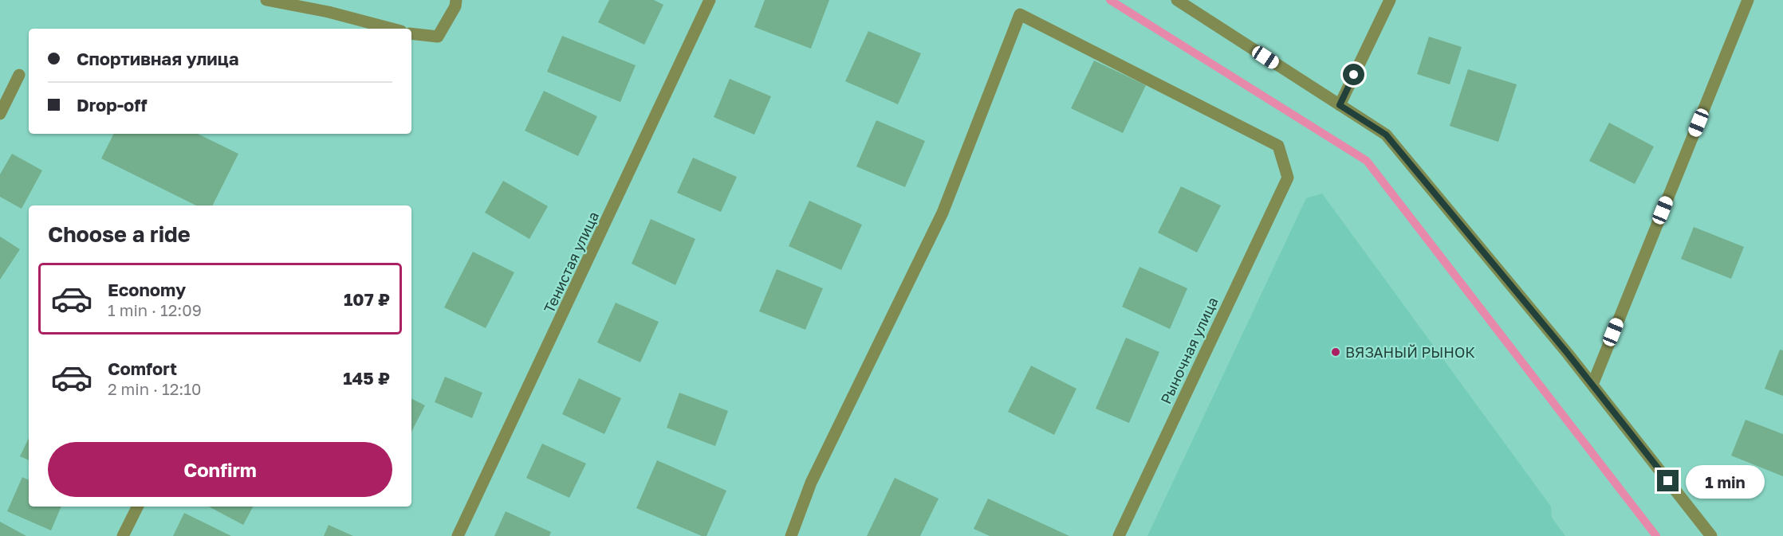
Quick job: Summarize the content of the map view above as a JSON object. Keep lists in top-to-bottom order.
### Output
{
  "streets": {
    "street": ["Тенистая улица", "Рыночная улица"]
  },
  "places": ["ВЯЗАНЫЙ РЫНОК"],
  "page": {
    "banner": ["Спортивная улица", "Drop-off"],
    "heading": "Choose a ride",
    "list": [
      {
        "name": "Economy",
        "note": "1 min · 12:09",
        "value": "107 ₽"
      },
      {
        "name": "Comfort",
        "note": "2 min · 12:10",
        "value": "145 ₽"
      }
    ],
    "buttons": "Confirm",
    "bubble": "1 min"
  }
}
